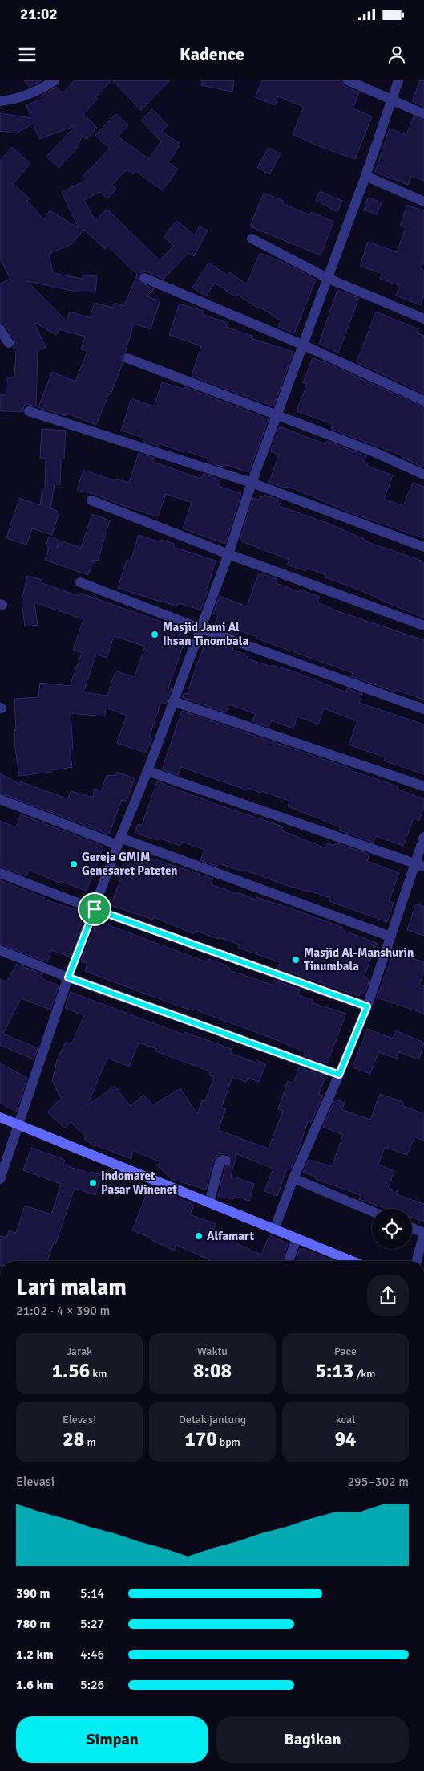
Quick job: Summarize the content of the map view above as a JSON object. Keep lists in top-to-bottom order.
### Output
{
  "places": [
    "Masjid Jami Al Ihsan Tinombala",
    "Gereja GMIM Genesaret Pateten",
    "Masjid Al-Manshurin Tinumbala",
    "Indomaret Pasar Winenet",
    "Alfamart"
  ],
  "page": {
    "status": "21:02",
    "header": "Kadence",
    "heading": ["Lari malam", "21:02 · 4 × 390 m"],
    "stats": [
      ["Jarak", "1.56 km"],
      ["Waktu", "8:08"],
      ["Pace", "5:13 /km"],
      ["Elevasi", "28 m"],
      ["Detak jantung", "170 bpm"],
      ["kcal", "94"]
    ],
    "chart": ["Elevasi", "295–302 m"],
    "list": [
      {
        "name": "390 m",
        "note": "5:14"
      },
      {
        "name": "780 m",
        "note": "5:27"
      },
      {
        "name": "1.2 km",
        "note": "4:46"
      },
      {
        "name": "1.6 km",
        "note": "5:26"
      }
    ],
    "buttons": ["Simpan", "Bagikan"]
  }
}
